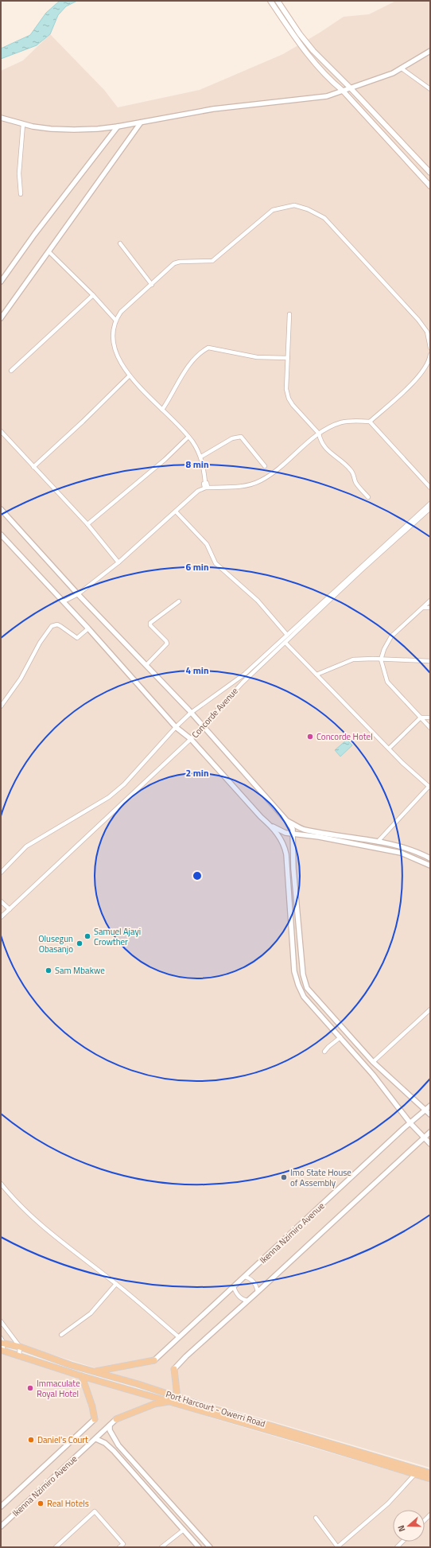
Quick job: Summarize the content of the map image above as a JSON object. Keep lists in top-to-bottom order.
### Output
{
  "streets": {
    "main road": ["Port Harcourt - Owerri Road"],
    "street": ["Concorde Avenue", "Ikenna Nzimiro Avenue"]
  },
  "places": [
    "Concorde Hotel",
    "Samuel Ajayi Crowther",
    "Olusegun Obasanjo",
    "Sam Mbakwe",
    "Imo State House of Assembly",
    "Immaculate Royal Hotel",
    "Daniel's Court",
    "Real Hotels"
  ],
  "north": "left",
  "rings": [
    "8 min",
    "6 min",
    "4 min",
    "2 min"
  ]
}
